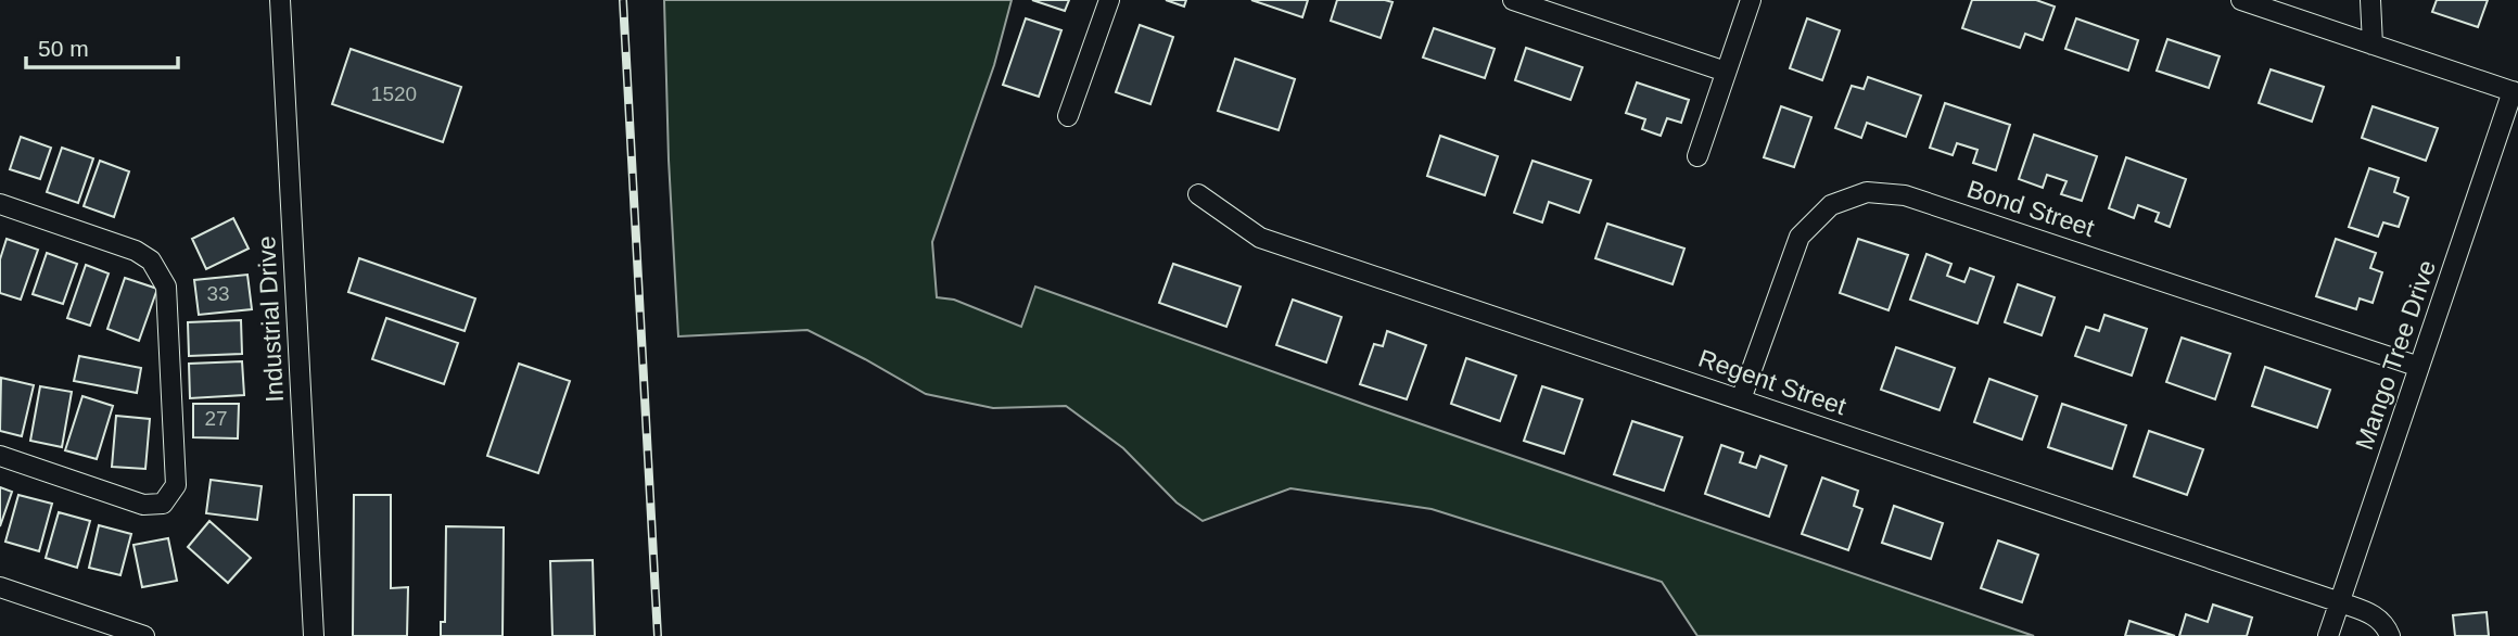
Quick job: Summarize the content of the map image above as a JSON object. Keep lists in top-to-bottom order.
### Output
{
  "streets": {
    "street": [
      "Bond Street",
      "Industrial Drive",
      "Mango Tree Drive",
      "Regent Street"
    ]
  },
  "crossings": [
    ["Bond Street", "Mango Tree Drive"],
    ["Bond Street", "Regent Street"],
    ["Mango Tree Drive", "Regent Street"]
  ],
  "house_numbers": ["1520", "33", "27"],
  "scale_bar": "50 m"
}
